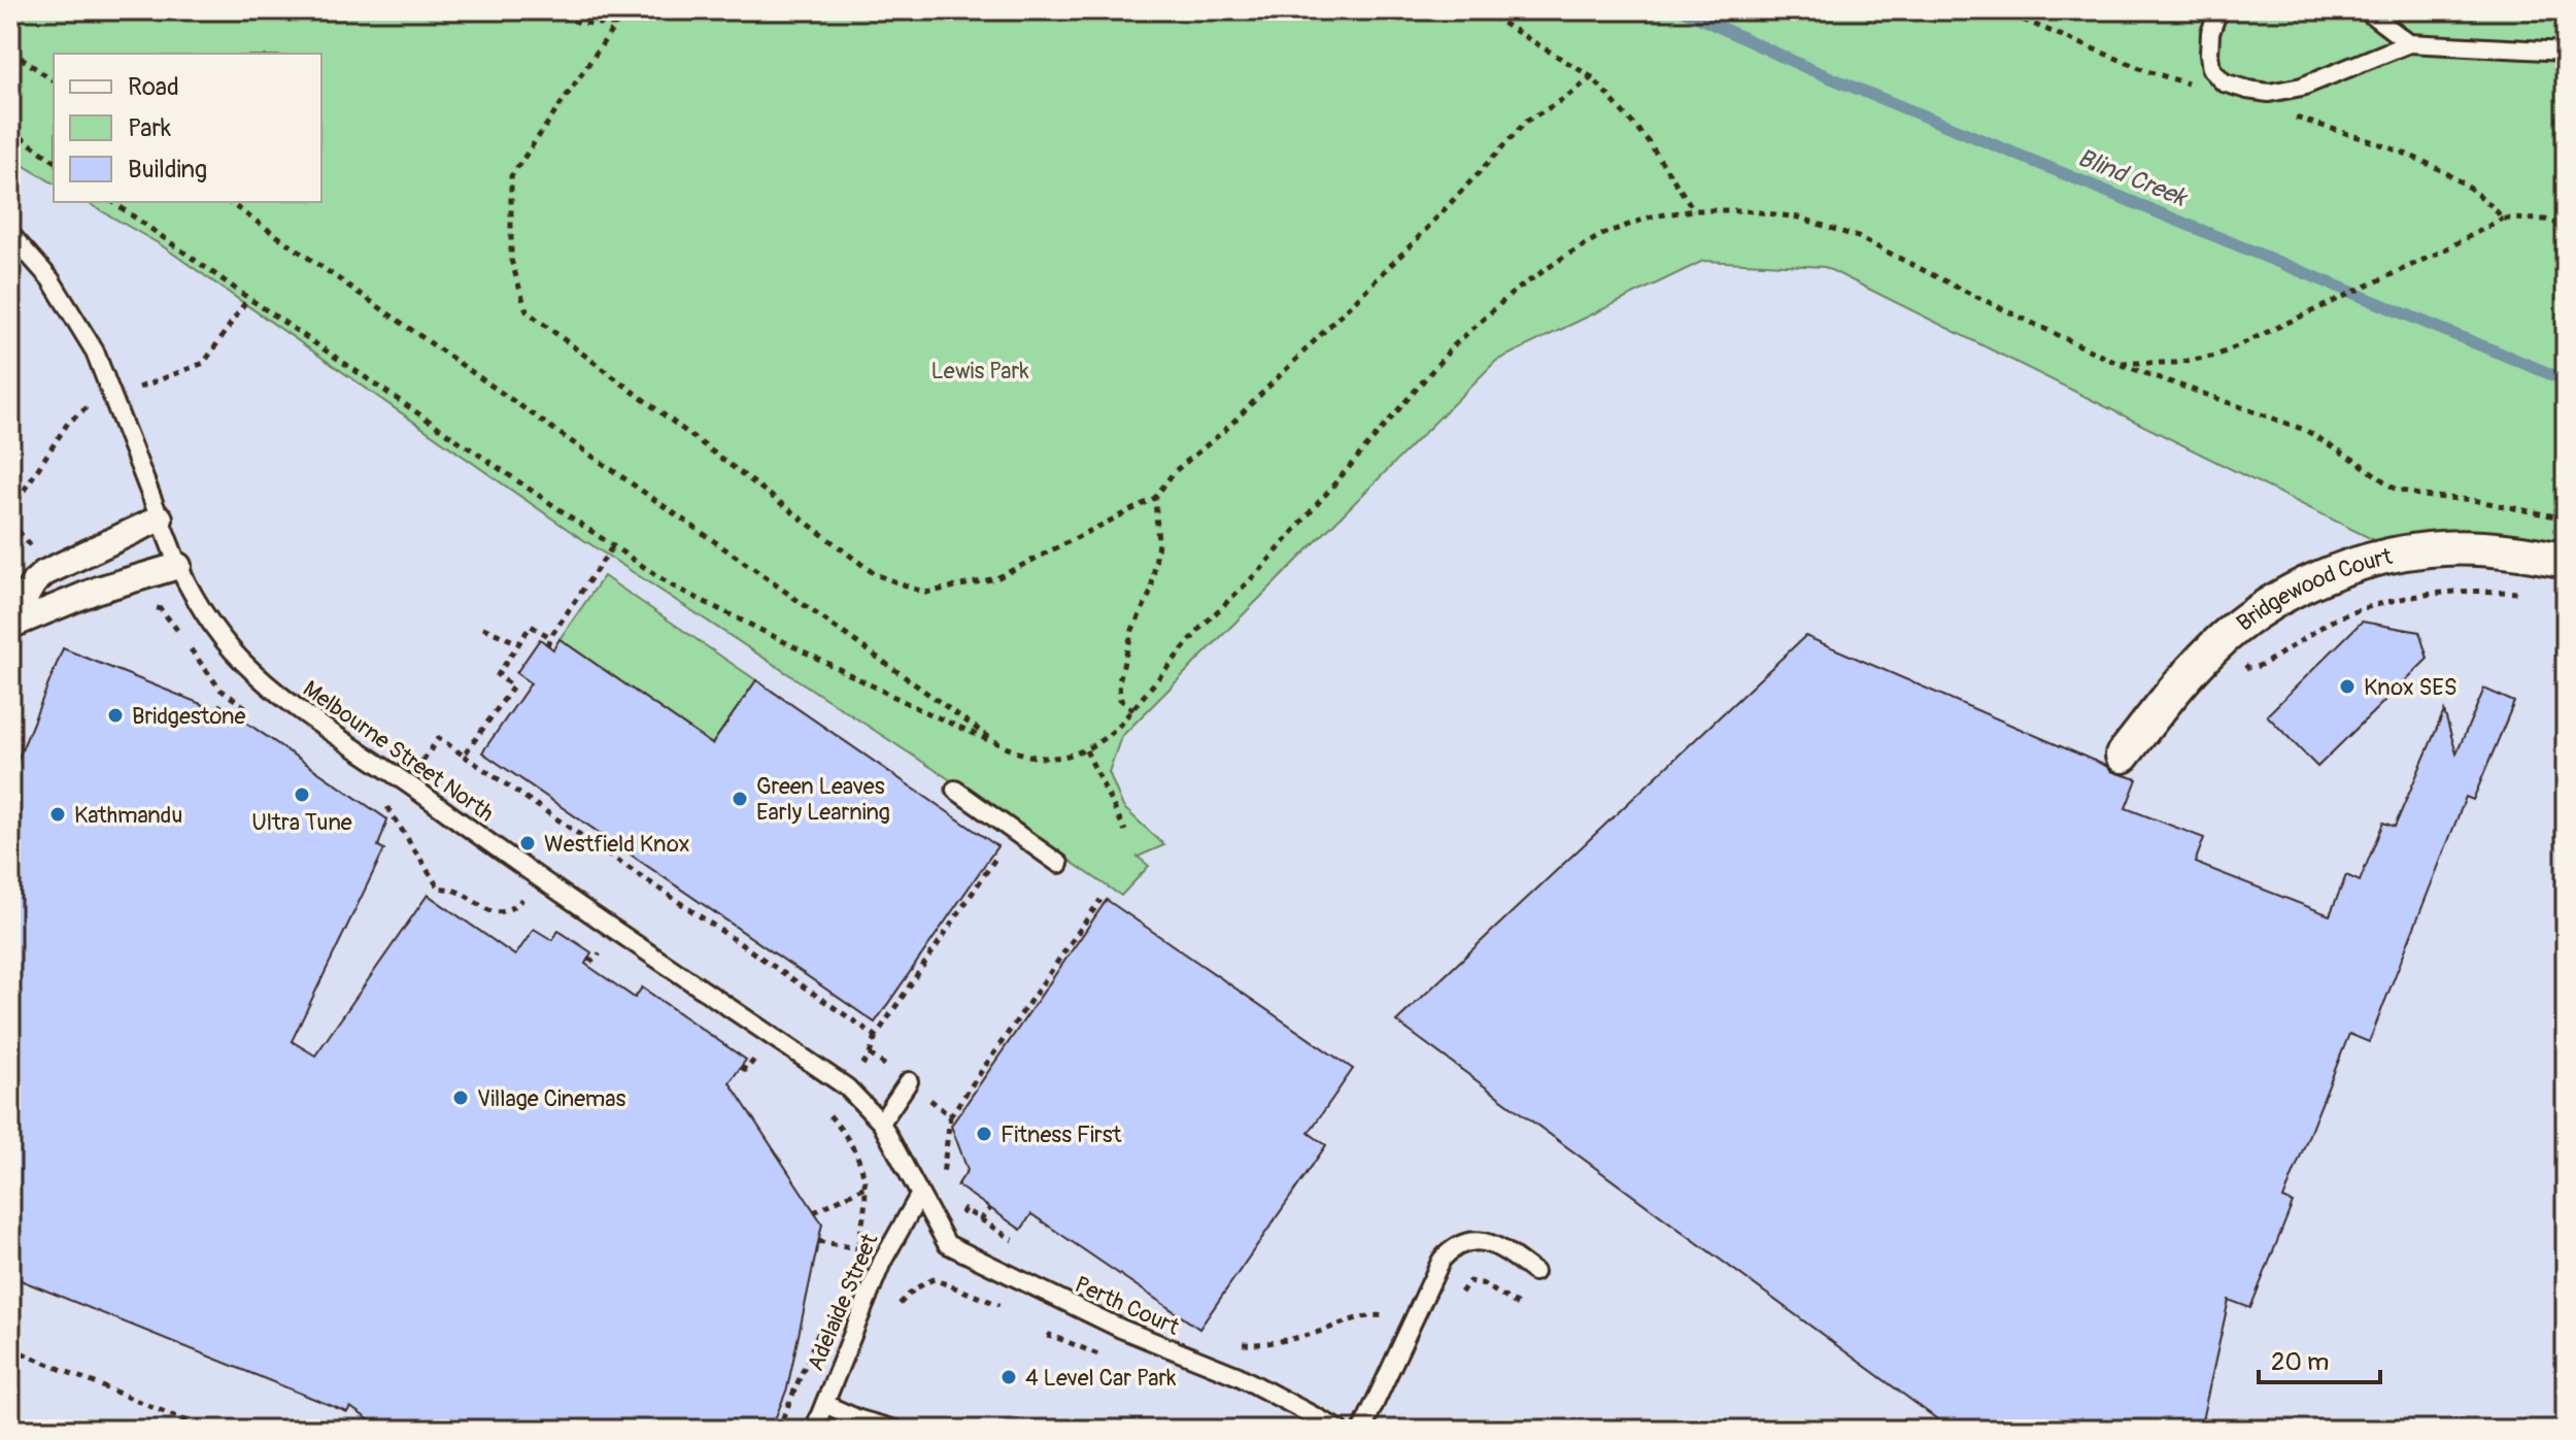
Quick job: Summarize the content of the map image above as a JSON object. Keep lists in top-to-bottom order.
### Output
{
  "streets": {
    "street": ["Bridgewood Court"],
    "lane": ["Melbourne Street North", "Adelaide Street", "Perth Court"]
  },
  "crossings": [
    ["Melbourne Street North", "Adelaide Street"]
  ],
  "water": ["Blind Creek"],
  "parks": ["Lewis Park"],
  "places": [
    "Knox SES",
    "Bridgestone",
    "Ultra Tune",
    "Green Leaves Early Learning",
    "Kathmandu",
    "Westfield Knox",
    "Village Cinemas",
    "Fitness First",
    "4 Level Car Park"
  ],
  "legend": ["Road", "Park", "Building"],
  "scale_bar": "20 m"
}
